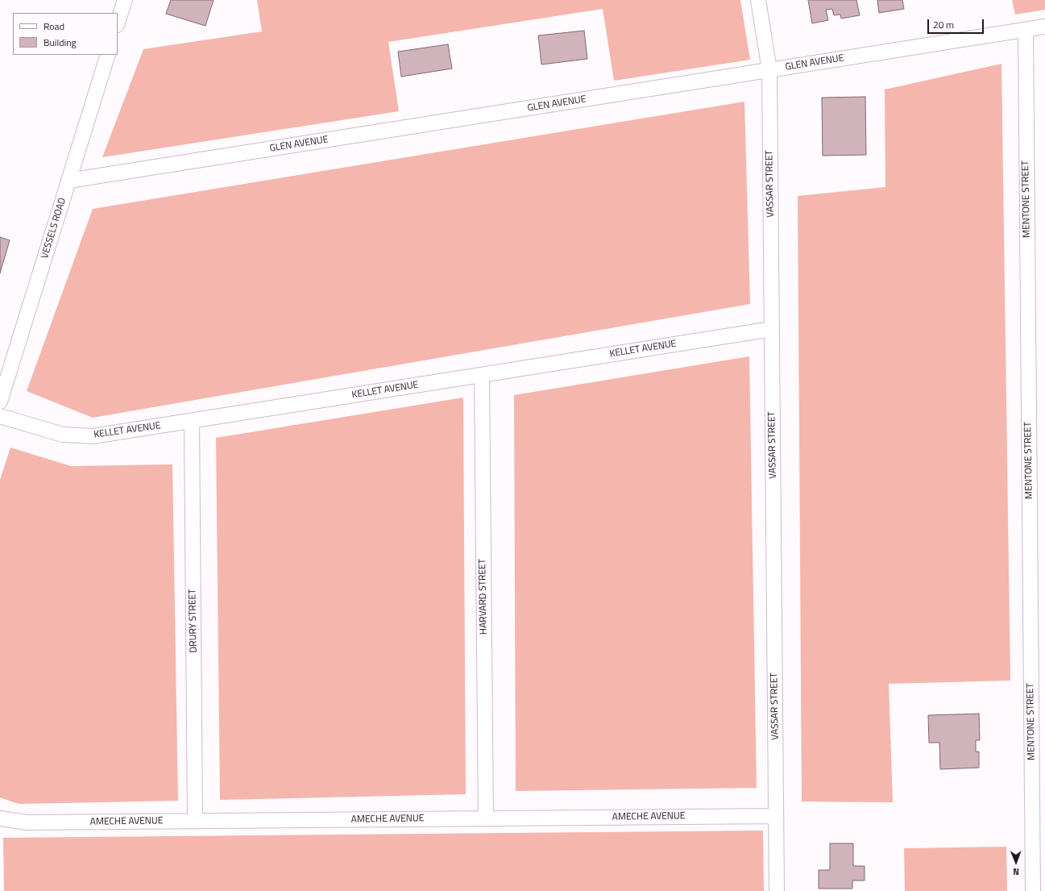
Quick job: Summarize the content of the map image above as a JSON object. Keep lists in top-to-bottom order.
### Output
{
  "streets": {
    "street": [
      "GLEN AVENUE",
      "VASSAR STREET",
      "MENTONE STREET",
      "VESSELS ROAD",
      "KELLET AVENUE",
      "HARVARD STREET",
      "DRURY STREET",
      "AMECHE AVENUE"
    ]
  },
  "crossings": [
    ["GLEN AVENUE", "VASSAR STREET"],
    ["GLEN AVENUE", "MENTONE STREET"],
    ["GLEN AVENUE", "VESSELS ROAD"],
    ["VASSAR STREET", "KELLET AVENUE"],
    ["VASSAR STREET", "AMECHE AVENUE"],
    ["KELLET AVENUE", "HARVARD STREET"],
    ["KELLET AVENUE", "DRURY STREET"],
    ["HARVARD STREET", "AMECHE AVENUE"],
    ["DRURY STREET", "AMECHE AVENUE"]
  ],
  "legend": ["Road", "Building"],
  "scale_bar": "20 m",
  "north": "bottom"
}
